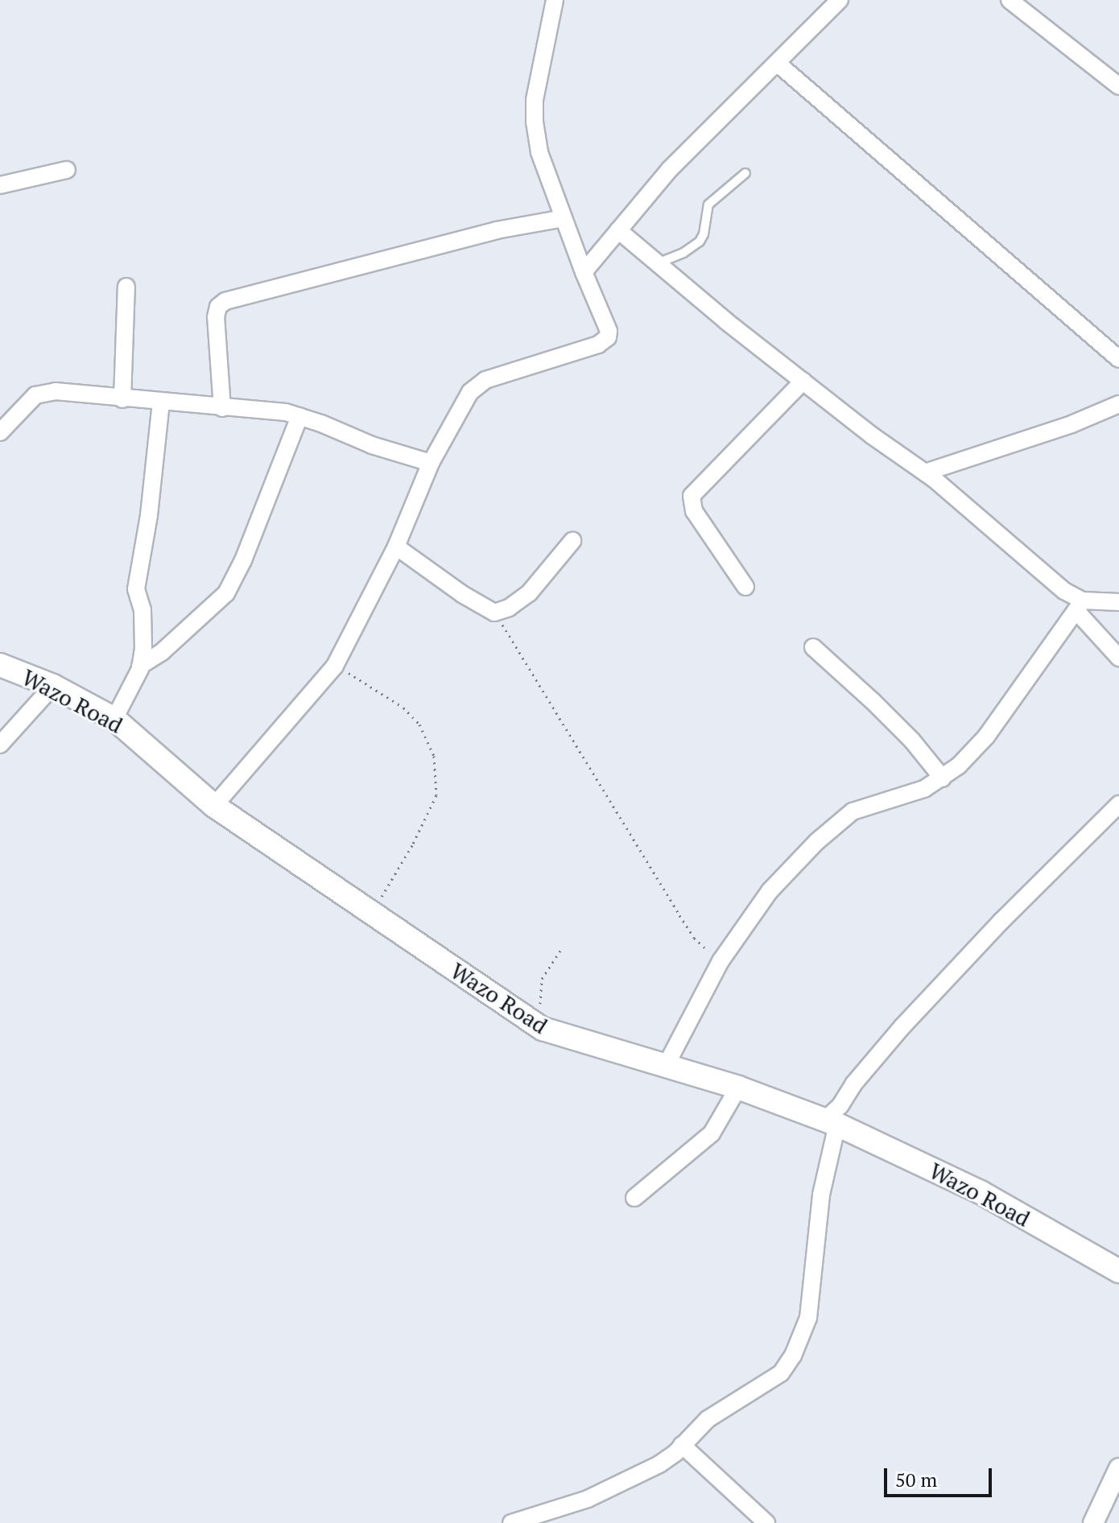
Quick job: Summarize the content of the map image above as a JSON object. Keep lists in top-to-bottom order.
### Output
{
  "streets": {
    "main road": ["Wazo Road"]
  },
  "scale_bar": "50 m"
}
